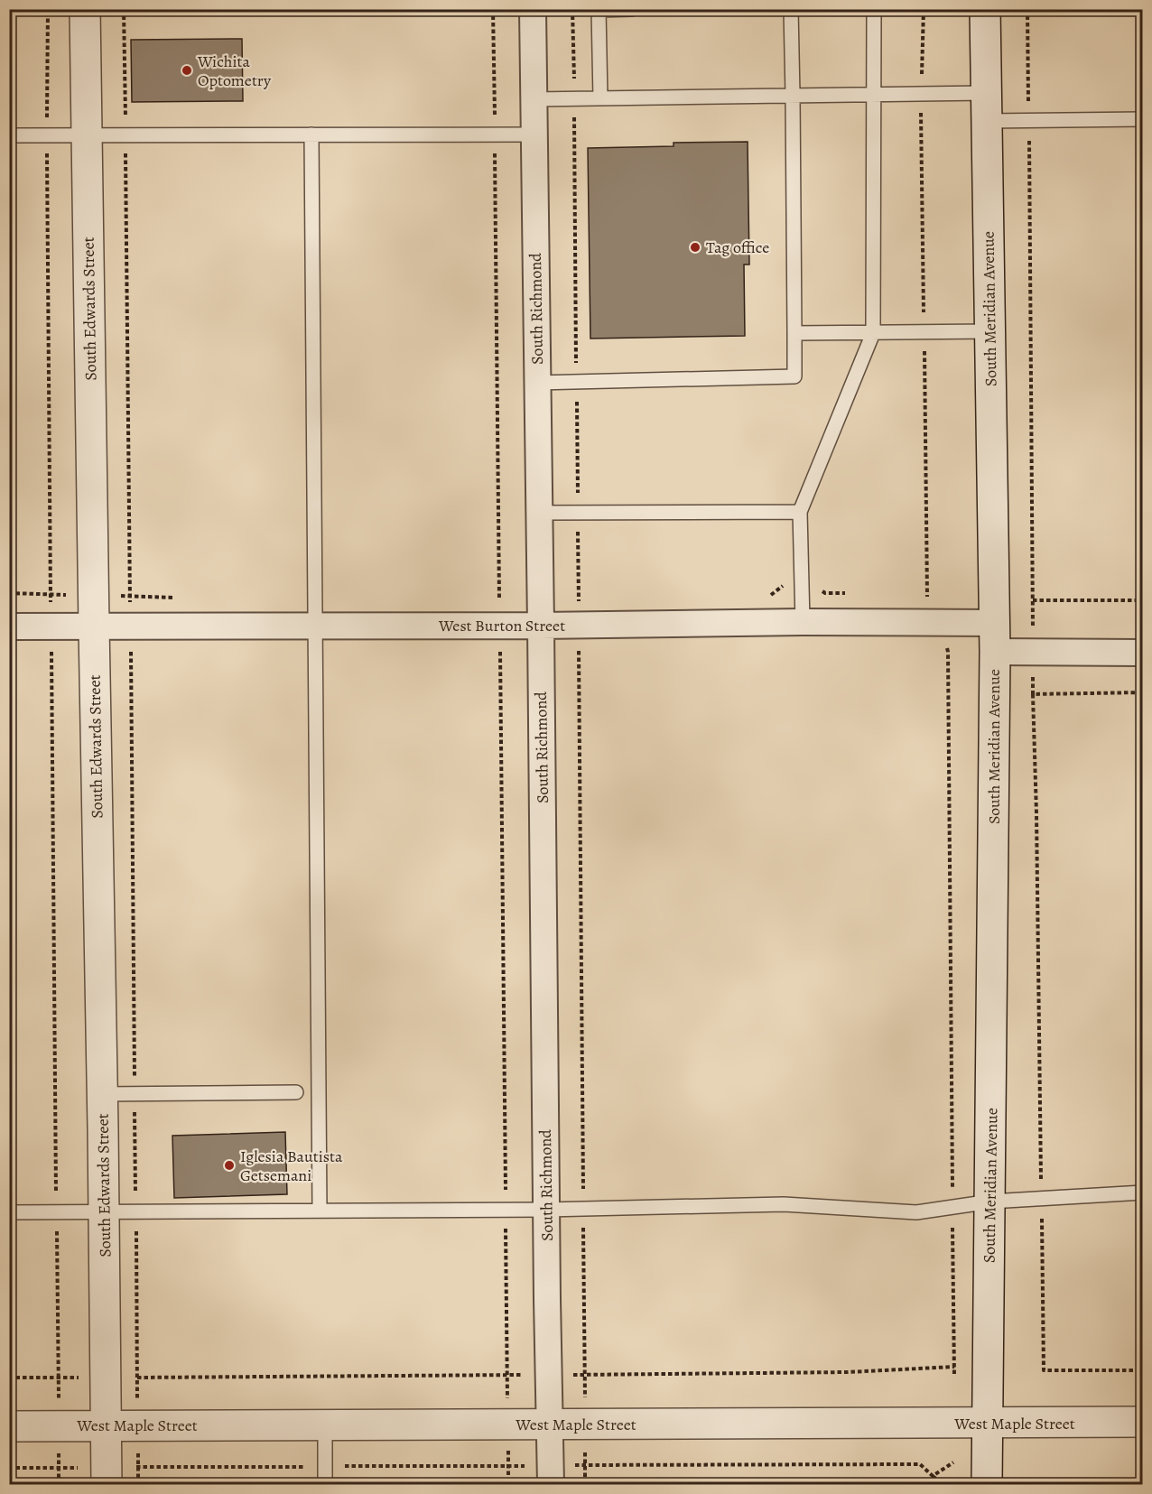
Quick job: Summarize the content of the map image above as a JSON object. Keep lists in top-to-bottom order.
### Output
{
  "streets": {
    "street": [
      "South Edwards Street",
      "South Richmond",
      "South Meridian Avenue",
      "West Burton Street",
      "West Maple Street"
    ]
  },
  "crossings": [
    ["South Edwards Street", "West Burton Street"],
    ["South Edwards Street", "West Maple Street"],
    ["South Richmond", "West Burton Street"],
    ["South Richmond", "West Maple Street"],
    ["South Meridian Avenue", "West Burton Street"],
    ["South Meridian Avenue", "West Maple Street"]
  ],
  "places": ["Wichita Optometry", "Tag office", "Iglesia Bautista Getsemani"]
}
